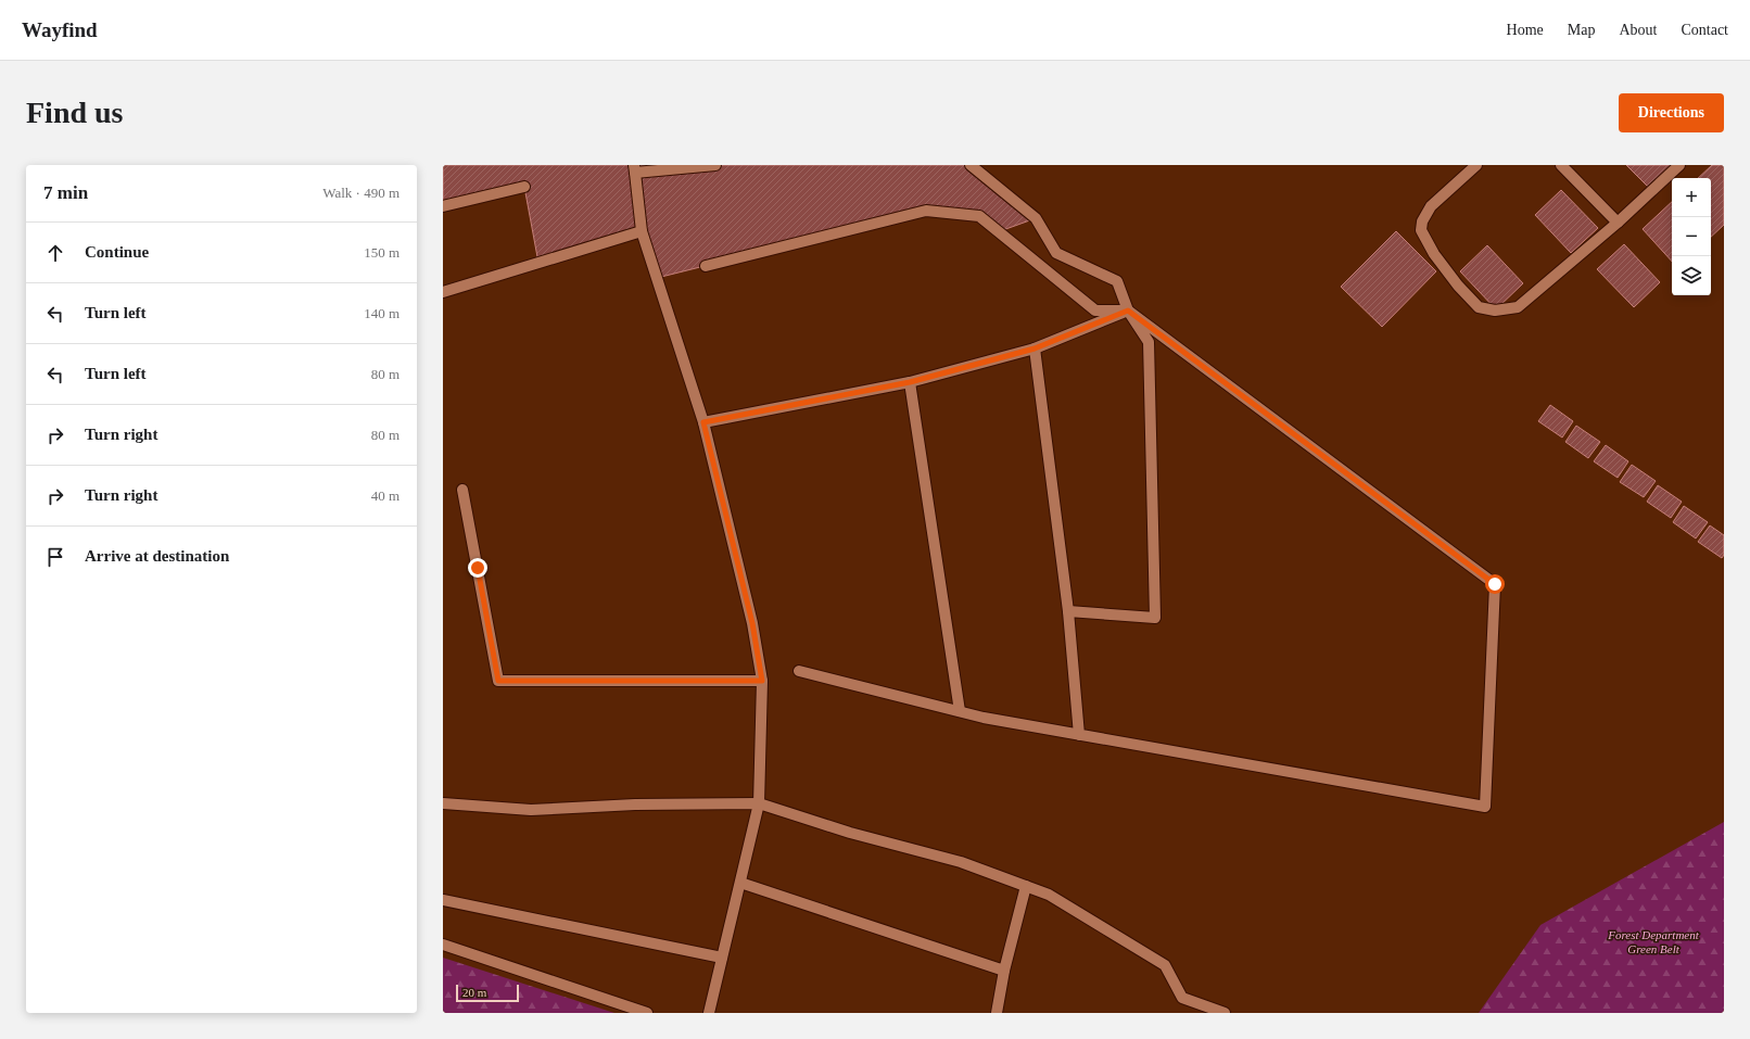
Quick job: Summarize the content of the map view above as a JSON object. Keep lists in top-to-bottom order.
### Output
{
  "parks": ["Forest Department Green Belt"],
  "scale_bar": "20 m",
  "page": {
    "header": "Wayfind",
    "nav": [
      "Home",
      "Map",
      "About",
      "Contact"
    ],
    "buttons": "Directions",
    "title": "Find us",
    "heading": ["7 min", "Walk · 490 m"],
    "map_buttons": ["+", "−"],
    "list": [
      ["Continue", "150 m"],
      ["Turn left", "140 m"],
      ["Turn left", "80 m"],
      ["Turn right", "80 m"],
      ["Turn right", "40 m"],
      "Arrive at destination"
    ],
    "scale": "20 m"
  }
}
